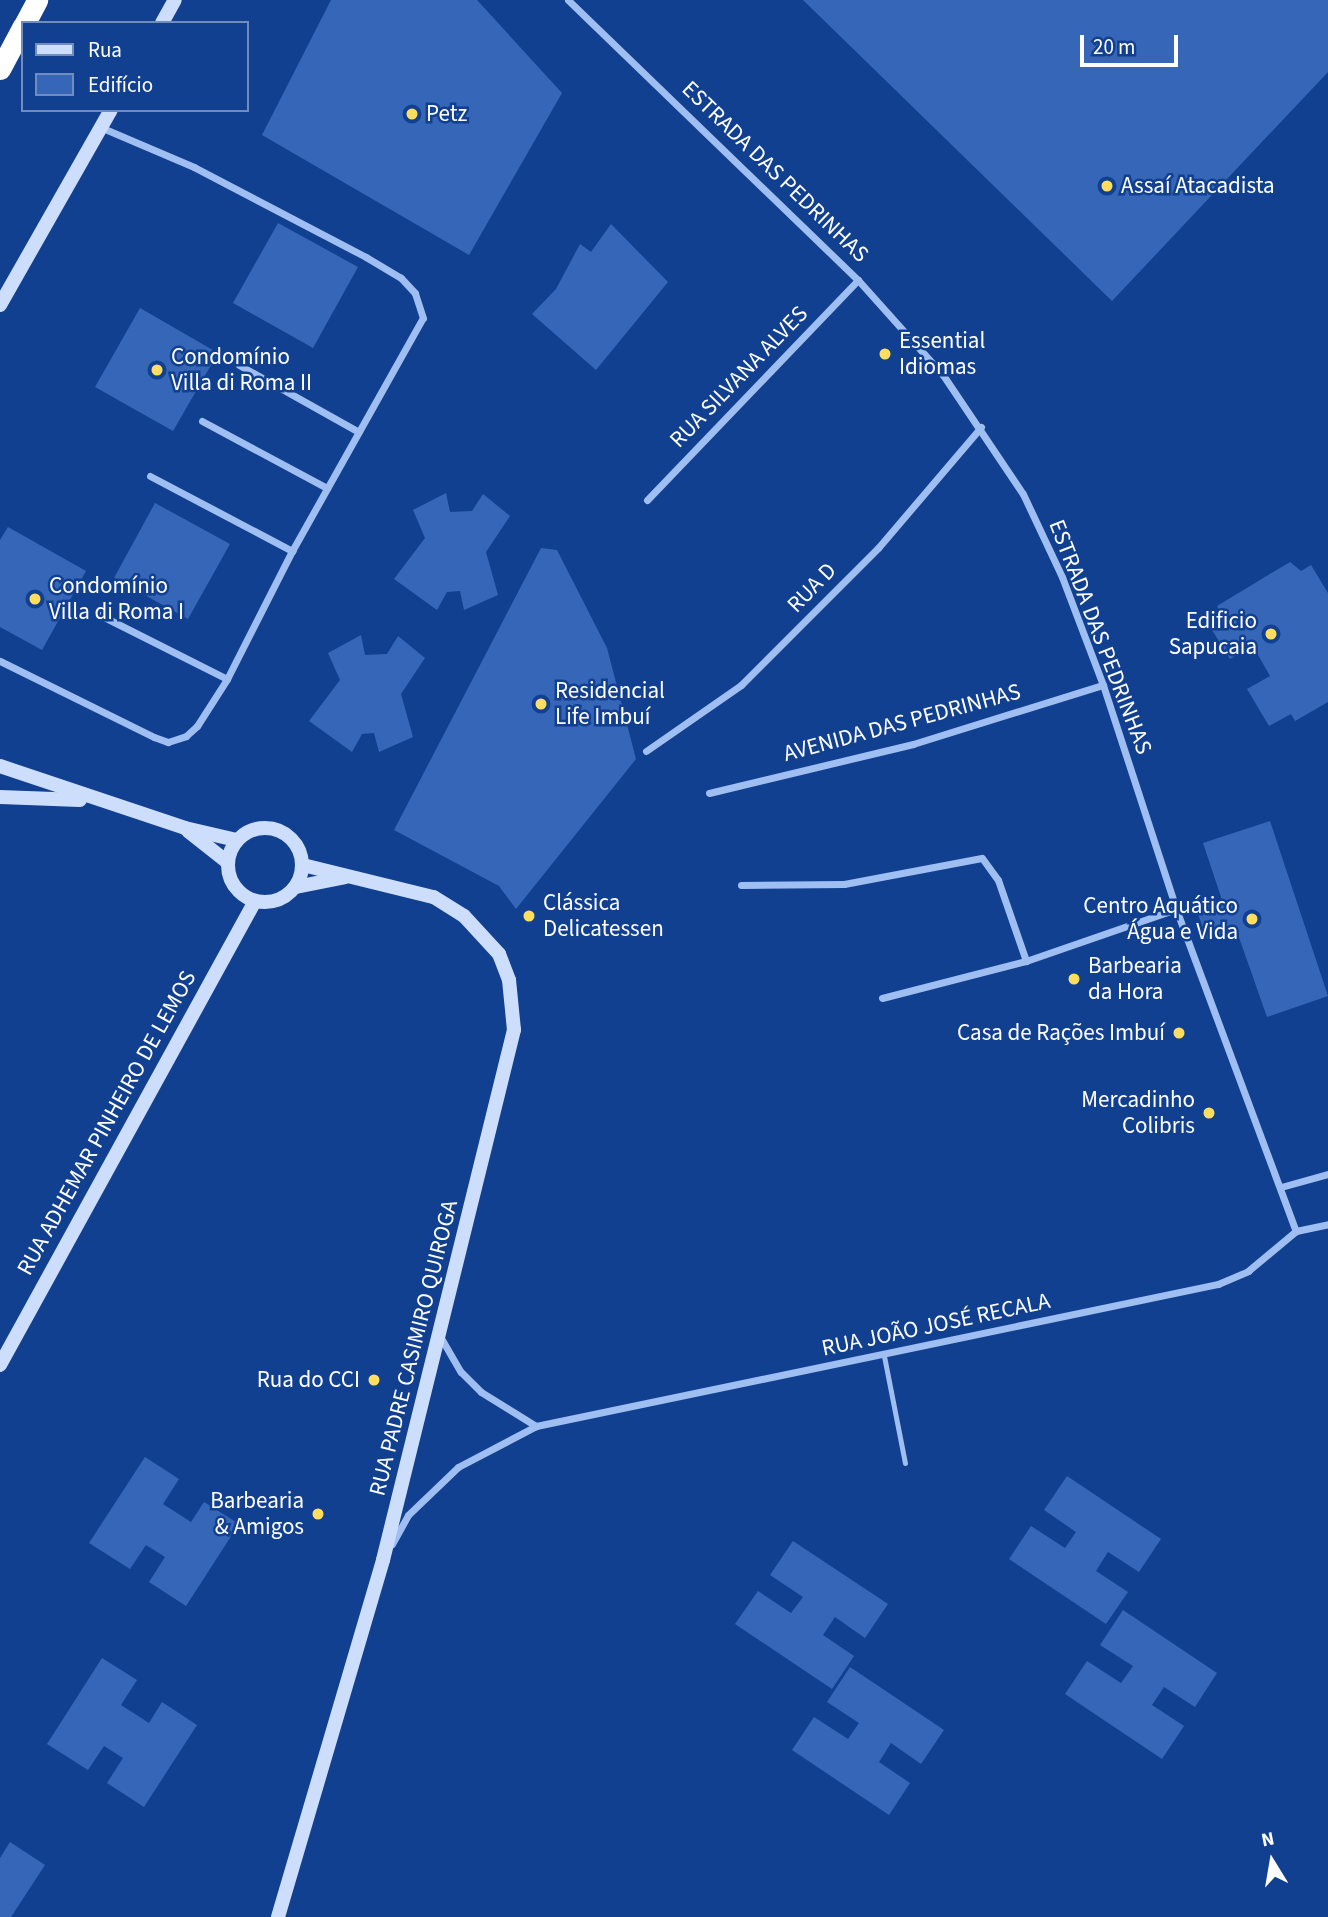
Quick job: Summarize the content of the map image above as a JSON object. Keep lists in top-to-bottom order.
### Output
{
  "streets": {
    "street": [
      "ESTRADA DAS PEDRINHAS",
      "RUA SILVANA ALVES",
      "RUA D",
      "AVENIDA DAS PEDRINHAS",
      "RUA ADHEMAR PINHEIRO DE LEMOS",
      "RUA JOÃO JOSÉ RECALA",
      "RUA PADRE CASIMIRO QUIROGA"
    ]
  },
  "crossings": [
    ["ESTRADA DAS PEDRINHAS", "RUA SILVANA ALVES"],
    ["ESTRADA DAS PEDRINHAS", "RUA D"],
    ["ESTRADA DAS PEDRINHAS", "AVENIDA DAS PEDRINHAS"],
    ["ESTRADA DAS PEDRINHAS", "RUA JOÃO JOSÉ RECALA"],
    ["RUA ADHEMAR PINHEIRO DE LEMOS", "RUA PADRE CASIMIRO QUIROGA"],
    ["RUA JOÃO JOSÉ RECALA", "RUA PADRE CASIMIRO QUIROGA"]
  ],
  "places": [
    "Petz",
    "Assaí Atacadista",
    "Essential Idiomas",
    "Condomínio Villa di Roma II",
    "Condomínio Villa di Roma I",
    "Edificio Sapucaia",
    "Residencial Life Imbuí",
    "Clássica Delicatessen",
    "Centro Aquático Água e Vida",
    "Barbearia da Hora",
    "Casa de Rações Imbuí",
    "Mercadinho Colibris",
    "Rua do CCI",
    "Barbearia & Amigos"
  ],
  "legend": ["Rua", "Edifício"],
  "scale_bar": "20 m",
  "north": "top"
}
